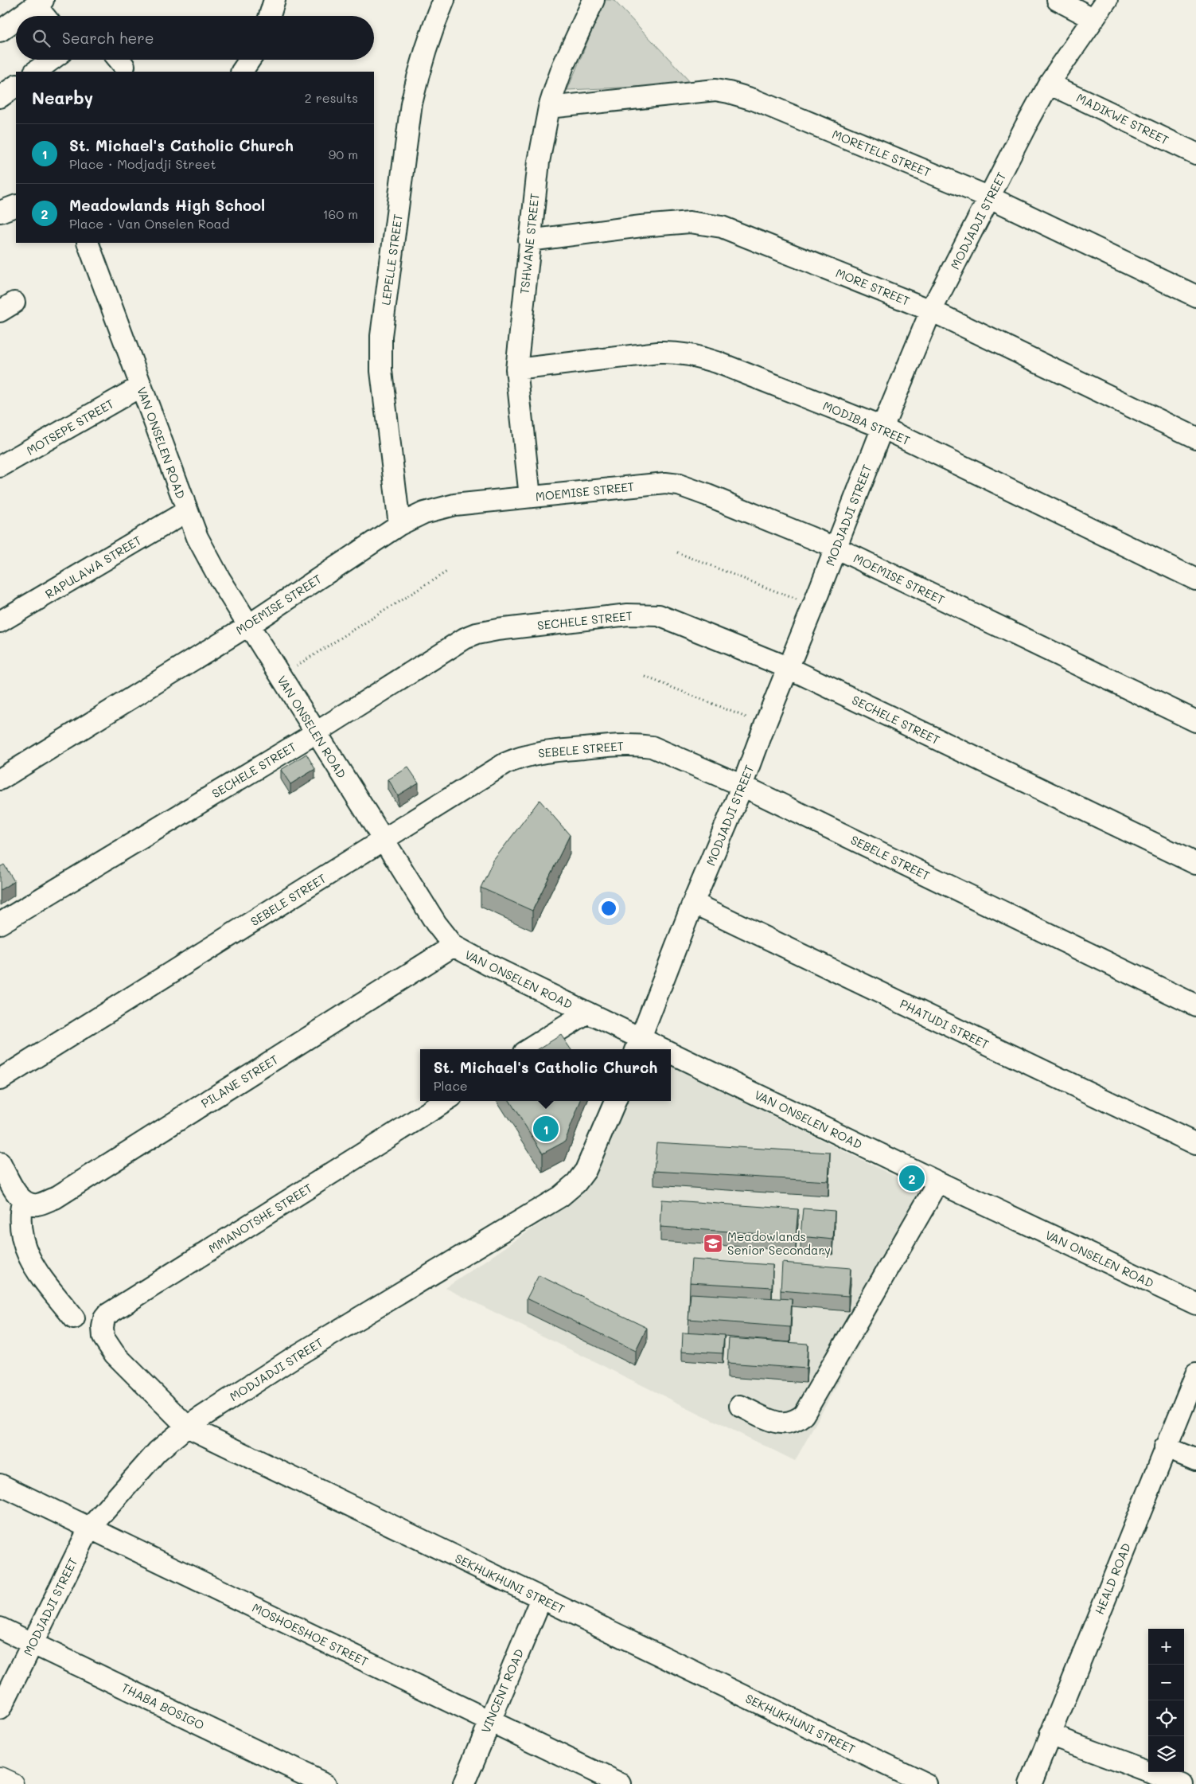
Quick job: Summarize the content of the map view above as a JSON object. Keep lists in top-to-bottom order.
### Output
{
  "streets": {
    "street": [
      "MADIKWE STREET",
      "MORETELE STREET",
      "MODJADJI STREET",
      "TSHWANE STREET",
      "LEPELLE STREET",
      "MORE STREET",
      "MODIBA STREET",
      "MOTSEPE STREET",
      "VAN ONSELEN ROAD",
      "MOEMISE STREET",
      "RAPULAWA STREET",
      "SECHELE STREET",
      "SEBELE STREET",
      "PHATUDI STREET",
      "PILANE STREET",
      "MMANOTSHE STREET",
      "HEALD ROAD",
      "SEKHUKHUNI STREET",
      "MOSHOESHOE STREET",
      "VINCENT ROAD",
      "THABA BOSIGO"
    ]
  },
  "crossings": [
    ["MADIKWE STREET", "MODJADJI STREET"],
    ["MORETELE STREET", "MODJADJI STREET"],
    ["MORETELE STREET", "TSHWANE STREET"],
    ["MODJADJI STREET", "MORE STREET"],
    ["MODJADJI STREET", "MODIBA STREET"],
    ["MODJADJI STREET", "VAN ONSELEN ROAD"],
    ["MODJADJI STREET", "MOEMISE STREET"],
    ["MODJADJI STREET", "SECHELE STREET"],
    ["MODJADJI STREET", "SEBELE STREET"],
    ["MODJADJI STREET", "PHATUDI STREET"],
    ["MODJADJI STREET", "SEKHUKHUNI STREET"],
    ["MODJADJI STREET", "MOSHOESHOE STREET"],
    ["MODJADJI STREET", "THABA BOSIGO"],
    ["TSHWANE STREET", "MORE STREET"],
    ["TSHWANE STREET", "MODIBA STREET"],
    ["TSHWANE STREET", "MOEMISE STREET"],
    ["LEPELLE STREET", "MOEMISE STREET"],
    ["MOTSEPE STREET", "VAN ONSELEN ROAD"],
    ["VAN ONSELEN ROAD", "MOEMISE STREET"],
    ["VAN ONSELEN ROAD", "RAPULAWA STREET"],
    ["VAN ONSELEN ROAD", "SECHELE STREET"],
    ["VAN ONSELEN ROAD", "SEBELE STREET"],
    ["VAN ONSELEN ROAD", "PILANE STREET"],
    ["MMANOTSHE STREET", "SEKHUKHUNI STREET"],
    ["SEKHUKHUNI STREET", "VINCENT ROAD"],
    ["MOSHOESHOE STREET", "VINCENT ROAD"]
  ],
  "places": {
    "school or university": ["Meadowlands Senior Secondary"]
  },
  "page": {
    "search": "Search here",
    "heading": ["Nearby", "2 results"],
    "list": [
      {
        "mark": "1",
        "name": "St. Michael's Catholic Church",
        "note": "Place · Modjadji Street",
        "value": "90 m"
      },
      {
        "mark": "2",
        "name": "Meadowlands High School",
        "note": "Place · Van Onselen Road",
        "value": "160 m"
      }
    ],
    "popup": ["St. Michael's Catholic Church", "Place"],
    "pins": ["1", "2"],
    "map_buttons": ["+", "−"]
  }
}
